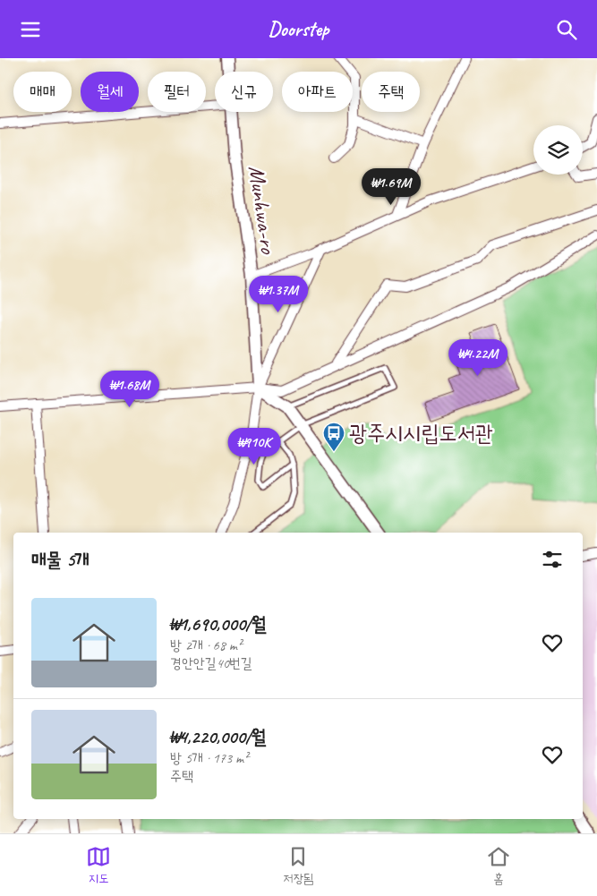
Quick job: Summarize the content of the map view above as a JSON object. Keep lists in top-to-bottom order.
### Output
{
  "streets": {
    "street": ["Munhwa-ro"]
  },
  "places": {
    "bus stop": ["광주시시립도서관"]
  },
  "page": {
    "header": "Doorstep",
    "chip": [
      "매매",
      "월세",
      "필터",
      "신규",
      "아파트",
      "주택"
    ],
    "price": [
      "₩1.69M",
      "₩1.37M",
      "₩4.22M",
      "₩1.68M",
      "₩910K"
    ],
    "heading": "매물 5개",
    "list": [
      {
        "name": "₩1,690,000/월",
        "note": "방 2개 · 68 m² · 경안안길40번길"
      },
      {
        "name": "₩4,220,000/월",
        "note": "방 5개 · 173 m² · 주택"
      }
    ],
    "tabs": ["지도", "저장됨", "홈"]
  }
}
